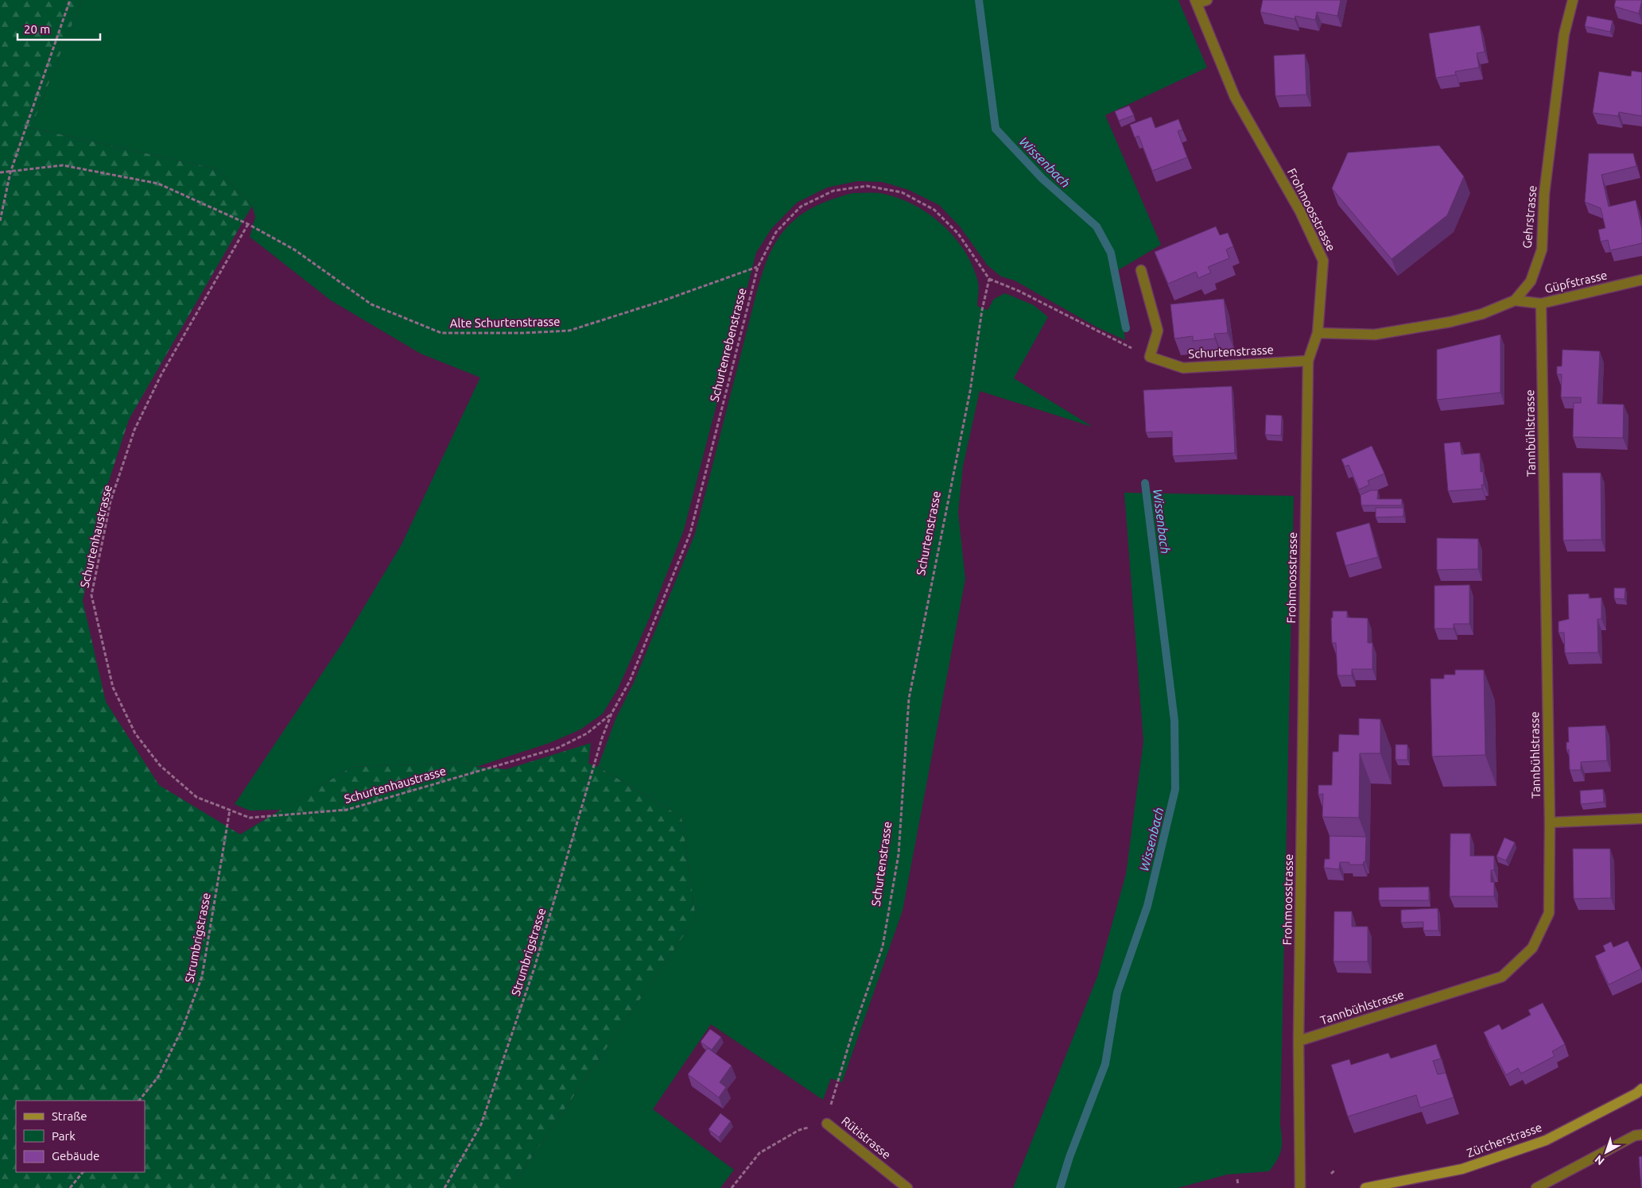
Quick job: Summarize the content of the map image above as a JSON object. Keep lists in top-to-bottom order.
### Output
{
  "streets": {
    "main road": ["Zürcherstrasse"],
    "street": [
      "Frohmoosstrasse",
      "Gehrstrasse",
      "Güpfstrasse",
      "Schurtenstrasse",
      "Tannbühlstrasse",
      "Rütistrasse"
    ],
    "path": [
      "Alte Schurtenstrasse",
      "Schurtenrebenstrasse",
      "Schurtenhaustrasse",
      "Strumbrigstrasse"
    ]
  },
  "crossings": [
    ["Frohmoosstrasse", "Gehrstrasse"],
    ["Frohmoosstrasse", "Schurtenstrasse"],
    ["Frohmoosstrasse", "Tannbühlstrasse"],
    ["Gehrstrasse", "Güpfstrasse"],
    ["Güpfstrasse", "Tannbühlstrasse"],
    ["Alte Schurtenstrasse", "Schurtenrebenstrasse"],
    ["Alte Schurtenstrasse", "Schurtenhaustrasse"],
    ["Schurtenrebenstrasse", "Schurtenstrasse"],
    ["Schurtenrebenstrasse", "Schurtenhaustrasse"],
    ["Schurtenrebenstrasse", "Strumbrigstrasse"],
    ["Schurtenstrasse", "Rütistrasse"],
    ["Schurtenhaustrasse", "Strumbrigstrasse"]
  ],
  "water": ["Wissenbach"],
  "legend": ["Straße", "Park", "Gebäude"],
  "scale_bar": "20 m",
  "north": "bottom left"
}
